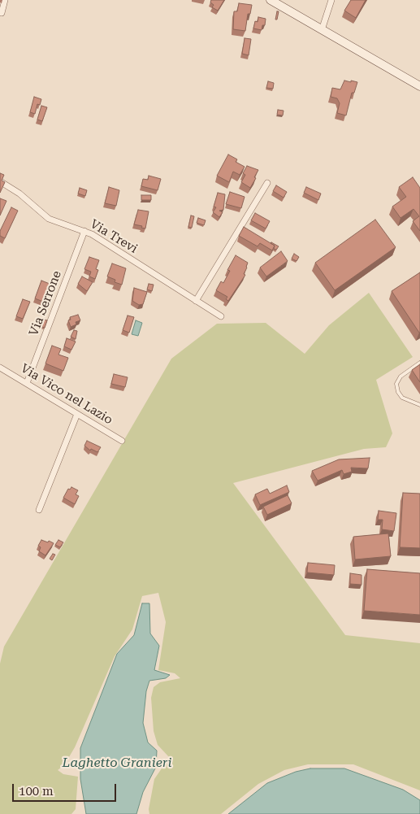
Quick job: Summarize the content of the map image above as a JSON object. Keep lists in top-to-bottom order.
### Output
{
  "streets": {
    "street": ["Via Trevi", "Via Serrone", "Via Vico nel Lazio"]
  },
  "crossings": [
    ["Via Trevi", "Via Serrone"],
    ["Via Serrone", "Via Vico nel Lazio"]
  ],
  "water": ["Laghetto Granieri"],
  "scale_bar": "100 m"
}
